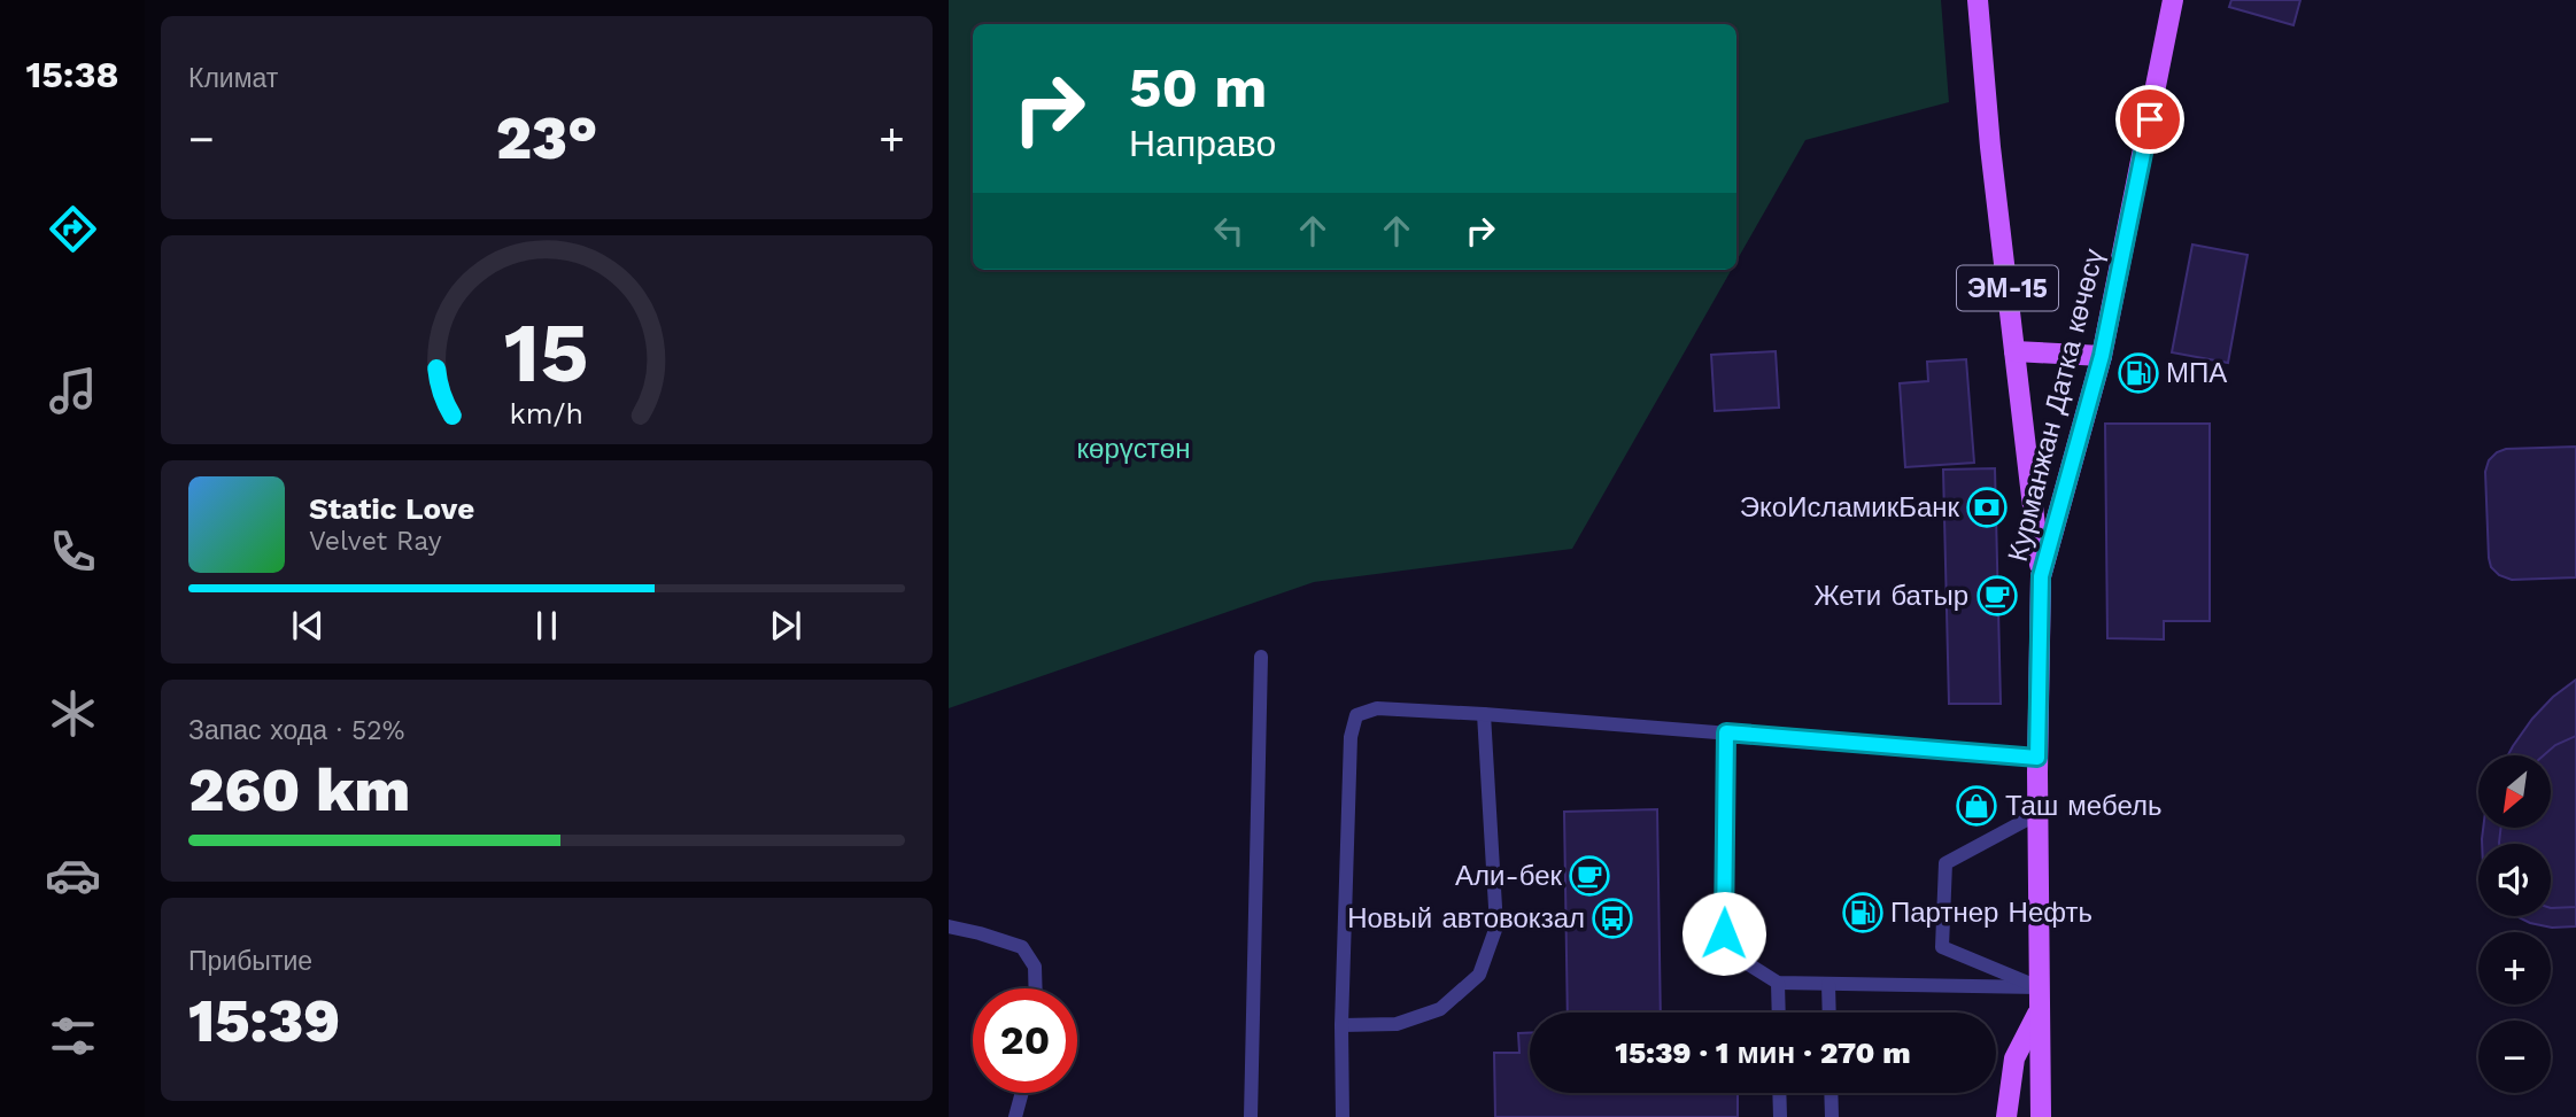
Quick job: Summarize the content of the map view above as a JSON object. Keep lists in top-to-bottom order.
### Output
{
  "streets": {
    "main road": ["ЭМ-15", "Курманжан Датка көчөсү"]
  },
  "crossings": [
    ["ЭМ-15", "Курманжан Датка көчөсү"]
  ],
  "parks": ["көрүстөн"],
  "places": {
    "fuel station": ["МПА", "Партнер Нефть"],
    "bank": ["ЭкоИсламикБанк"],
    "cafe": ["Жети батыр", "Али-бек"],
    "shop": ["Таш мебель"],
    "bus stop": ["Новый автовокзал"]
  },
  "north": "bottom left",
  "page": {
    "tabs": "15:38",
    "tile": [
      "Климат",
      ["Запас хода · 52%", "260 km"],
      ["Прибытие", "15:39"]
    ],
    "turn": ["50 m", "Направо"],
    "heat": ["−", "23°", "+"],
    "song": ["Static Love", "Velvet Ray"],
    "map_buttons": ["+", "−"],
    "limit": "20",
    "trip": "15:39 · 1 мин · 270 m",
    "gauge": ["15", "km/h"]
  }
}
